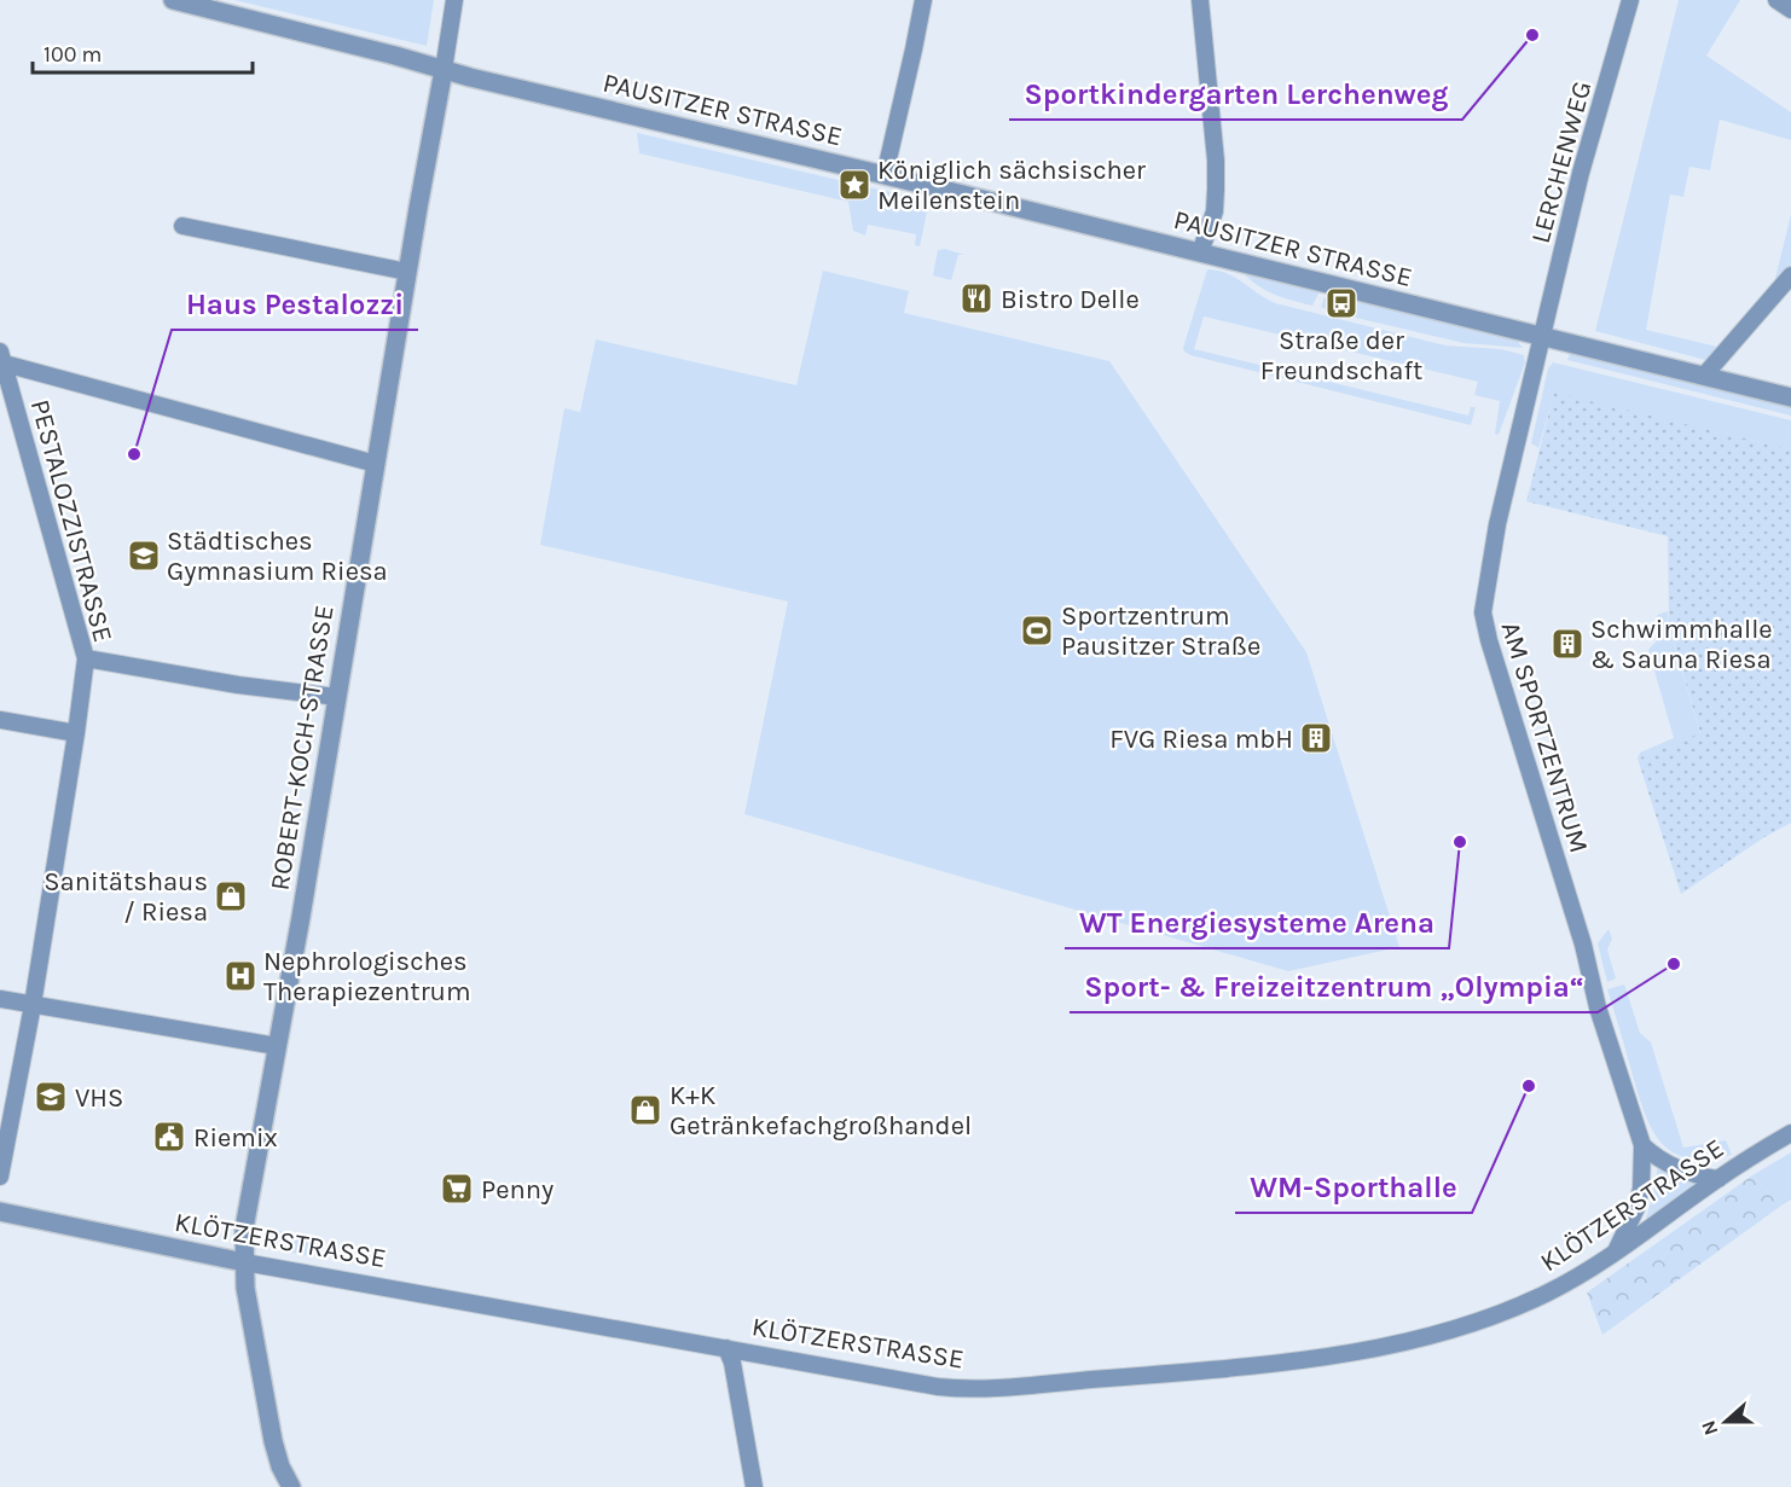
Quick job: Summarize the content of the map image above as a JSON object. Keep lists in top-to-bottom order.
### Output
{
  "streets": {
    "street": [
      "PAUSITZER STRASSE",
      "LERCHENWEG",
      "PESTALOZZISTRASSE",
      "AM SPORTZENTRUM",
      "ROBERT-KOCH-STRASSE",
      "KLÖTZERSTRASSE"
    ]
  },
  "crossings": [
    ["PAUSITZER STRASSE", "LERCHENWEG"],
    ["PAUSITZER STRASSE", "AM SPORTZENTRUM"],
    ["PAUSITZER STRASSE", "ROBERT-KOCH-STRASSE"],
    ["LERCHENWEG", "AM SPORTZENTRUM"],
    ["AM SPORTZENTRUM", "KLÖTZERSTRASSE"],
    ["ROBERT-KOCH-STRASSE", "KLÖTZERSTRASSE"]
  ],
  "places": {
    "other": [
      "Sportkindergarten Lerchenweg",
      "Haus Pestalozzi",
      "WT Energiesysteme Arena",
      "Sport- & Freizeitzentrum „Olympia“",
      "WM-Sporthalle"
    ],
    "place": ["Königlich sächsischer Meilenstein"],
    "restaurant": ["Bistro Delle"],
    "bus stop": ["Straße der Freundschaft"],
    "school or university": ["Städtisches Gymnasium Riesa", "VHS"],
    "sports": ["Sportzentrum Pausitzer Straße"],
    "building": ["Schwimmhalle & Sauna Riesa", "FVG Riesa mbH"],
    "shop": ["Sanitätshaus / Riesa", "K+K Getränkefachgroßhandel"],
    "hospital": ["Nephrologisches Therapiezentrum"],
    "public building": ["Riemix"],
    "supermarket": ["Penny"]
  },
  "scale_bar": "100 m",
  "north": "left"
}
